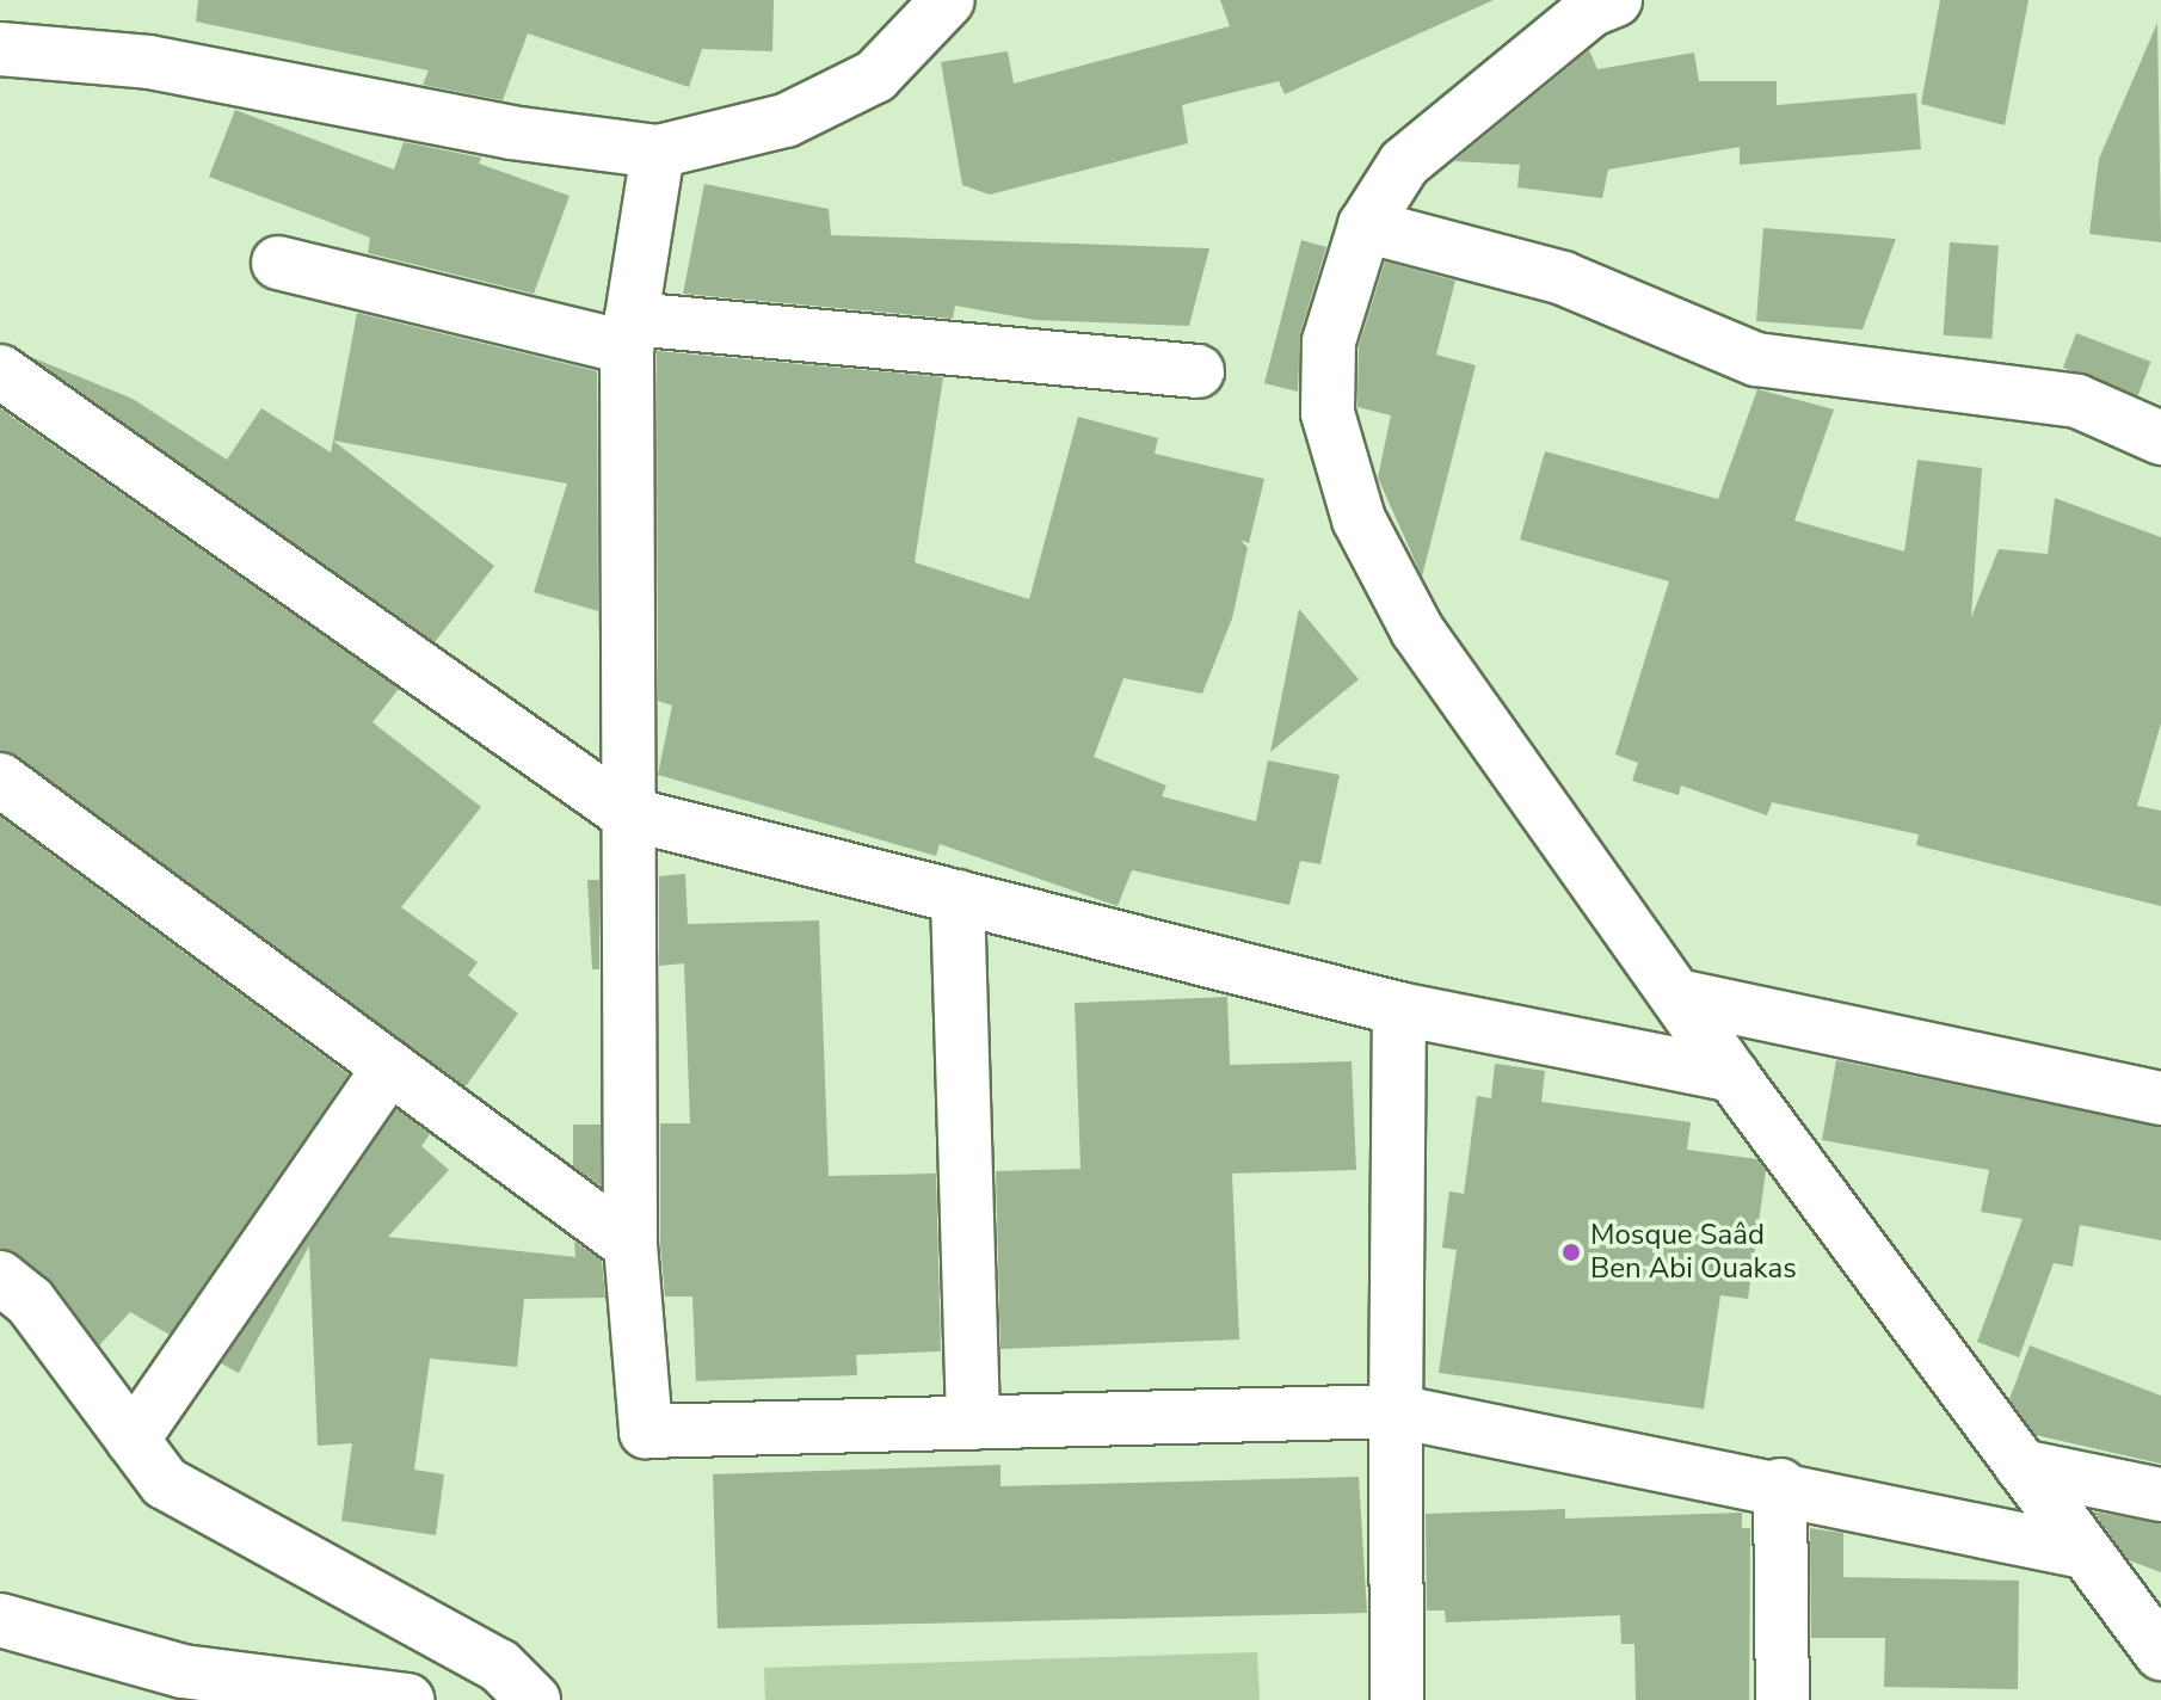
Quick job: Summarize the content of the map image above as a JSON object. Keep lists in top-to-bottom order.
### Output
{
  "places": ["Mosque Saâd Ben Abi Ouakas"]
}
